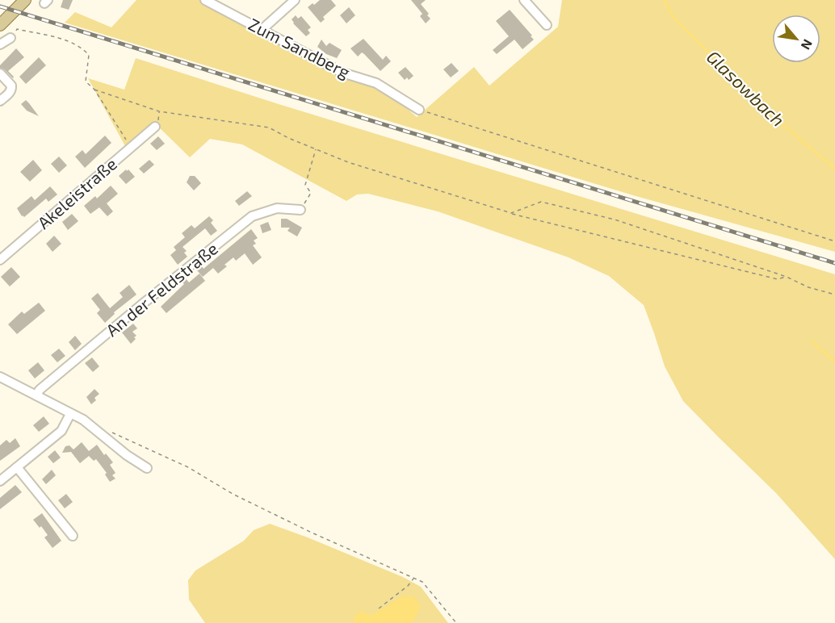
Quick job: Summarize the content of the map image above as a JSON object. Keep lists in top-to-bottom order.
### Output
{
  "streets": {
    "street": ["Zum Sandberg", "Akeleistraße", "An der Feldstraße"]
  },
  "water": ["Glasowbach"],
  "north": "bottom right"
}
